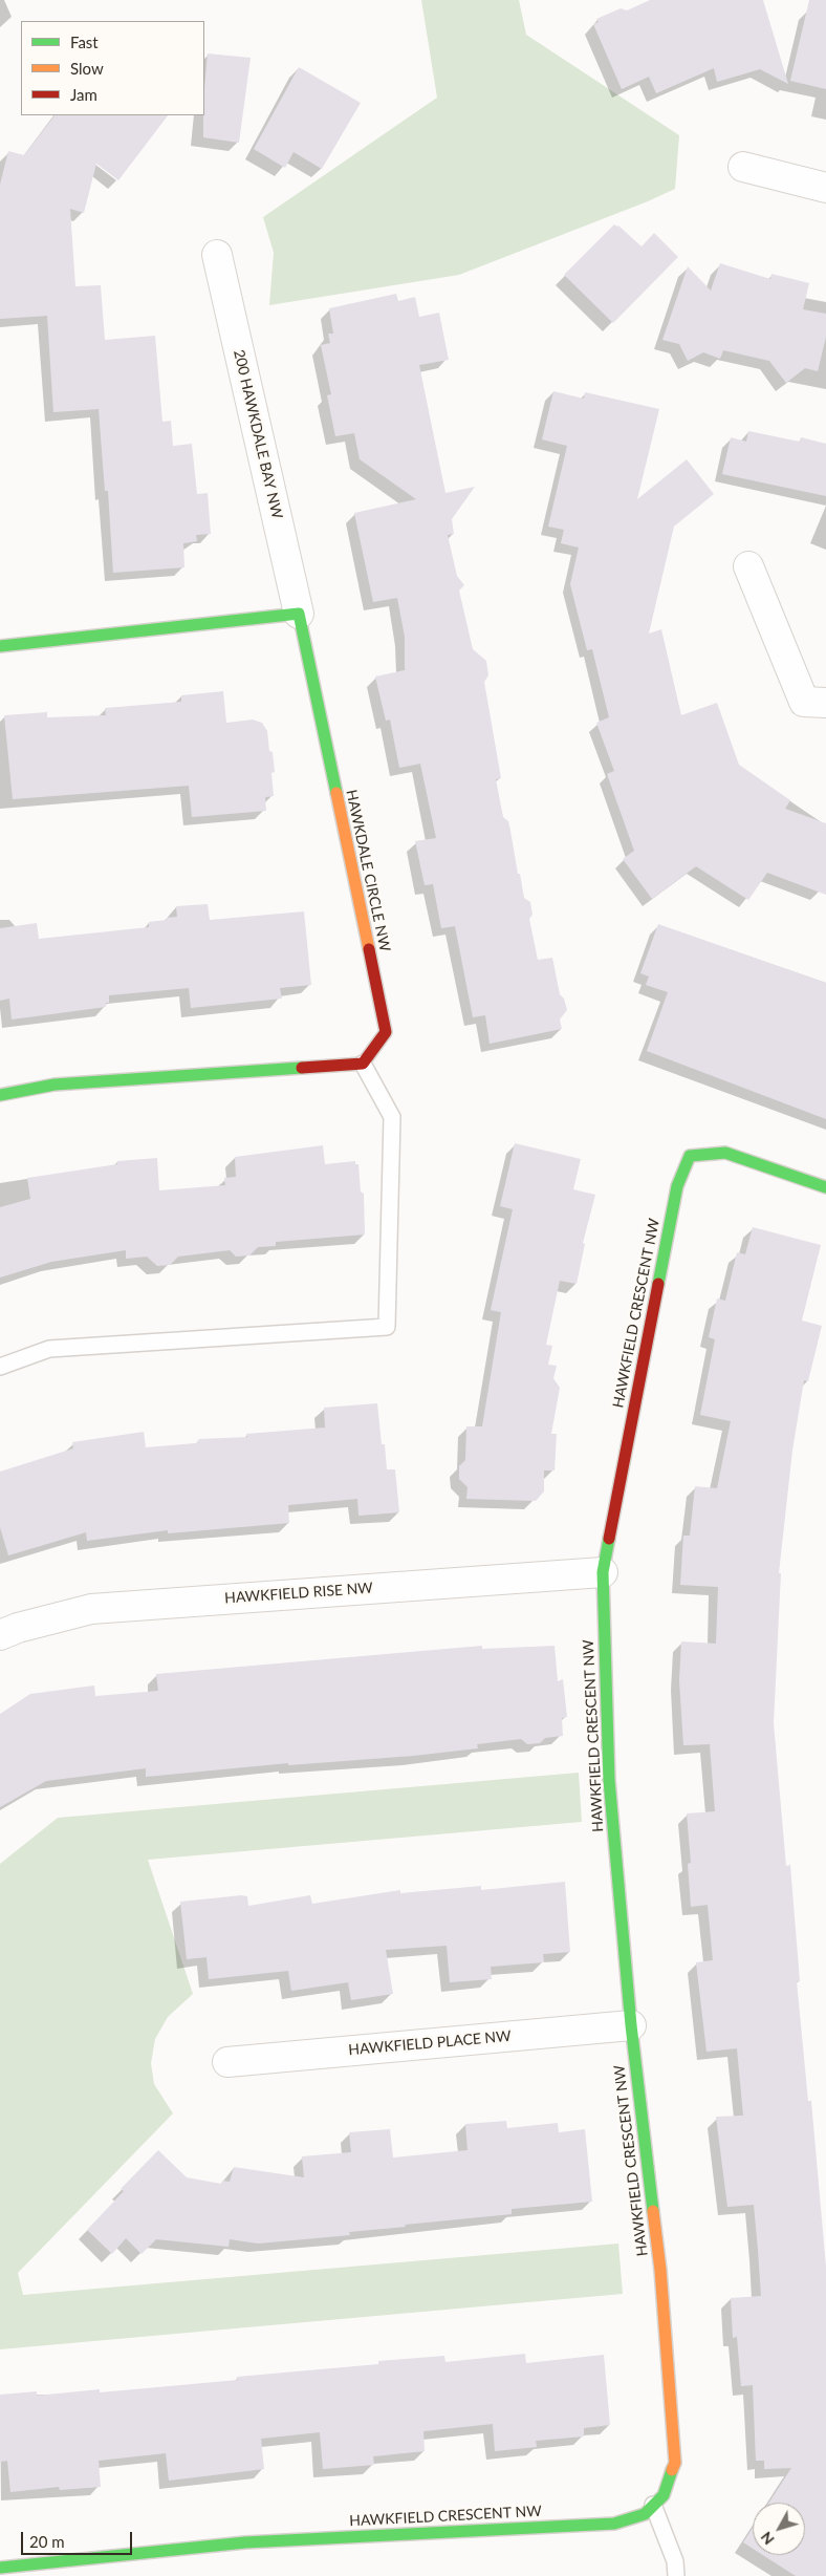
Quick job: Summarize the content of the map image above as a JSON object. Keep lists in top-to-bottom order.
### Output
{
  "streets": {
    "street": [
      "200 HAWKDALE BAY NW",
      "HAWKDALE CIRCLE NW",
      "HAWKFIELD CRESCENT NW",
      "HAWKFIELD RISE NW",
      "HAWKFIELD PLACE NW"
    ]
  },
  "crossings": [
    ["200 HAWKDALE BAY NW", "HAWKDALE CIRCLE NW"],
    ["HAWKFIELD CRESCENT NW", "HAWKFIELD RISE NW"],
    ["HAWKFIELD CRESCENT NW", "HAWKFIELD PLACE NW"]
  ],
  "legend": ["Fast", "Slow", "Jam"],
  "scale_bar": "20 m",
  "north": "bottom left"
}
